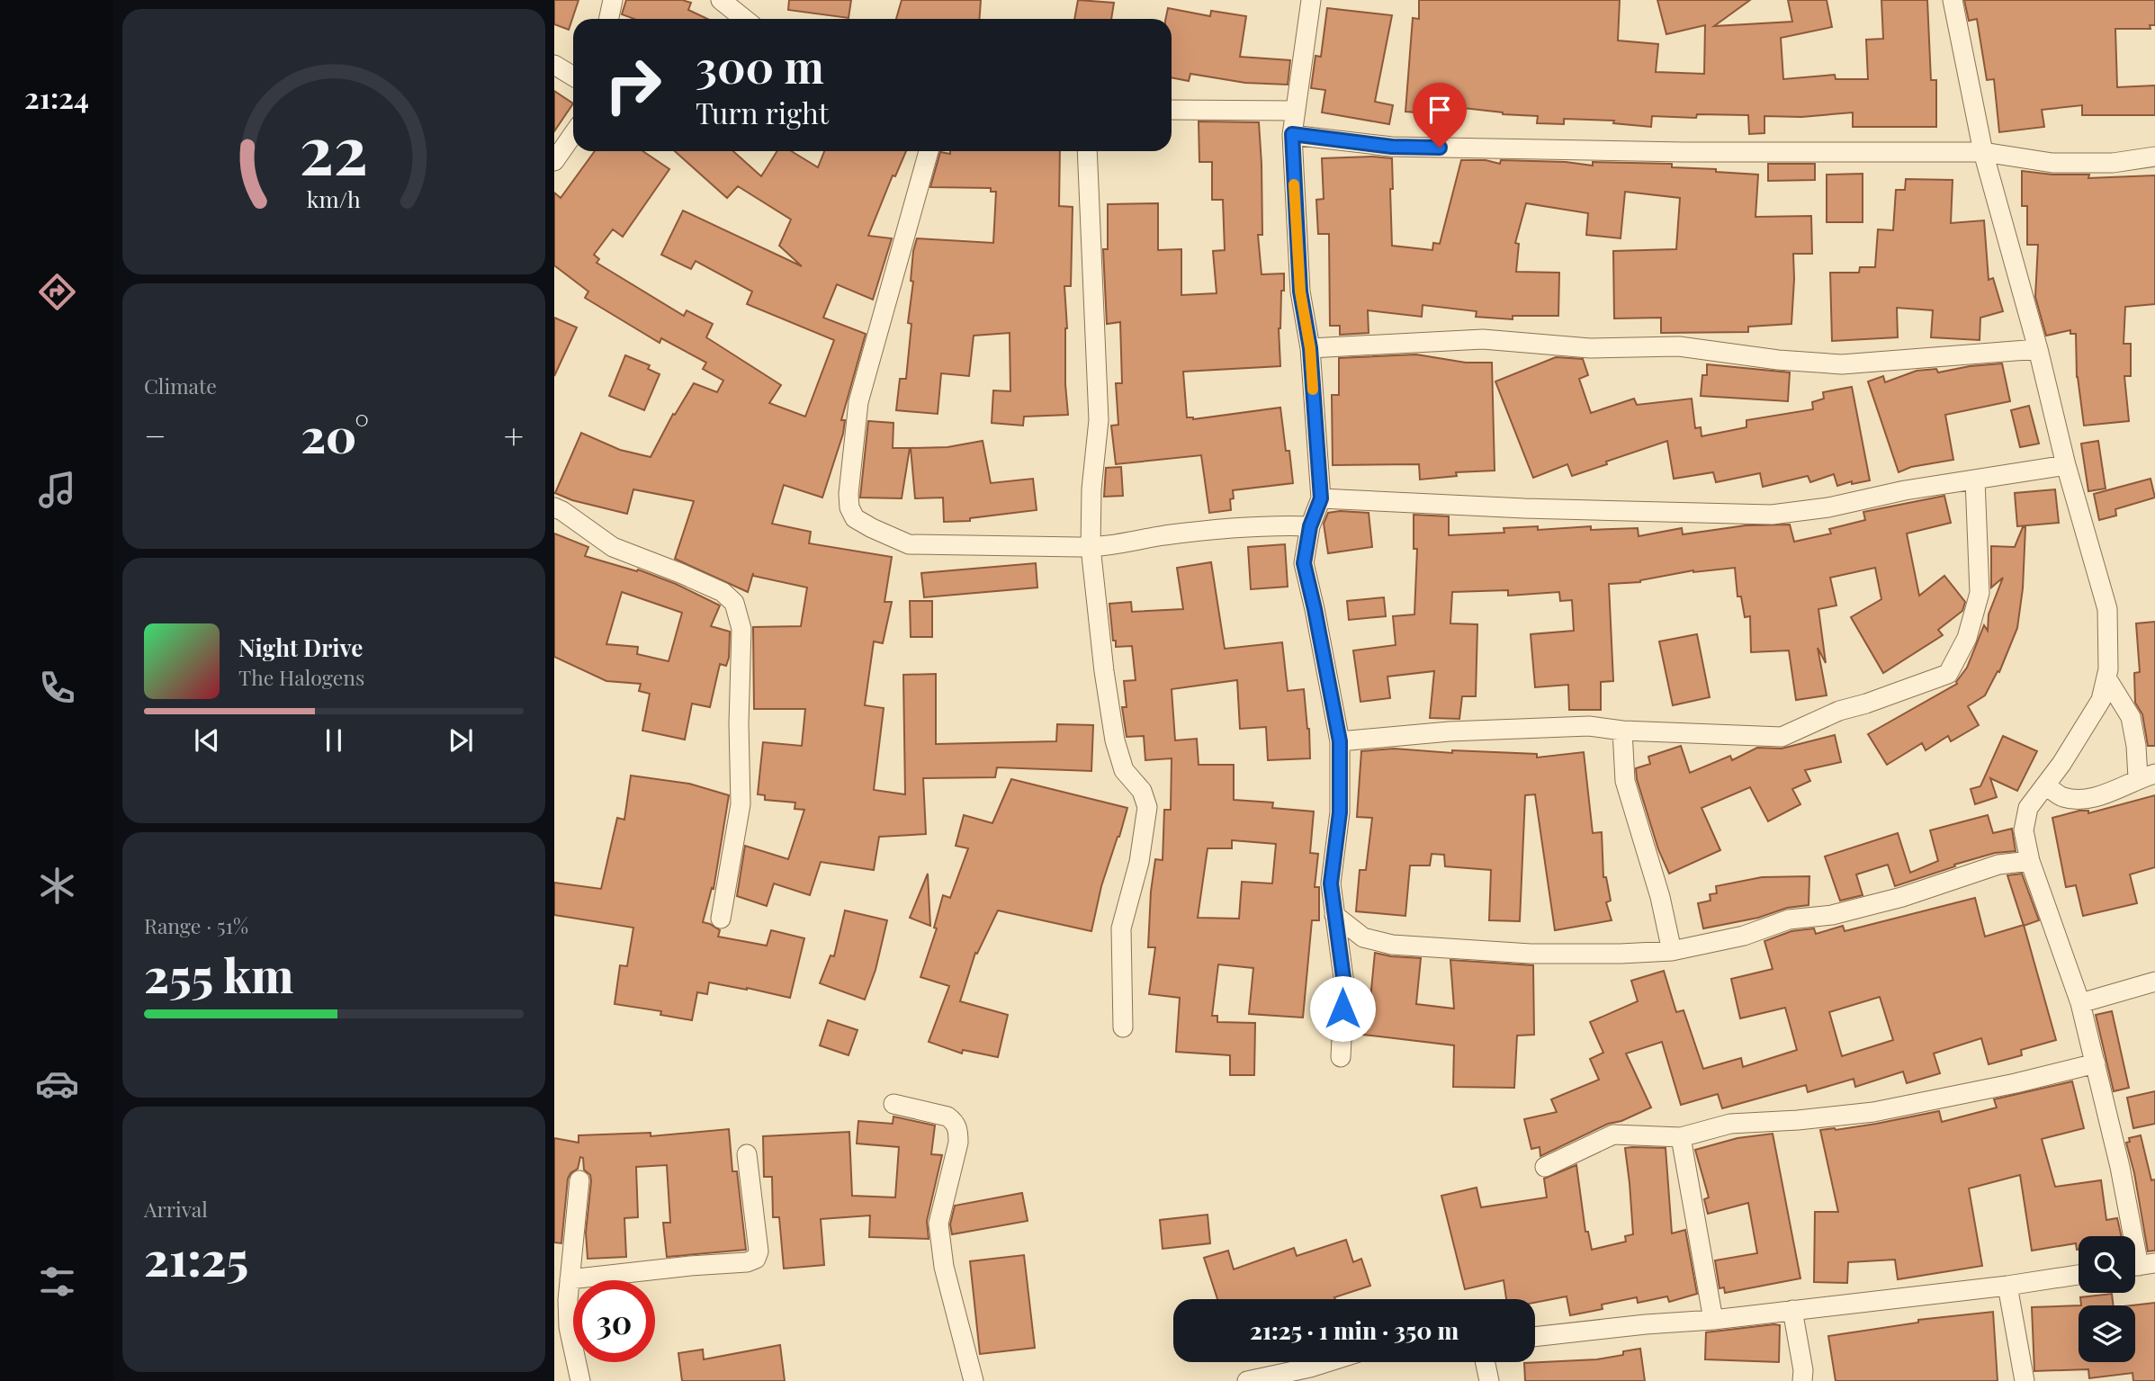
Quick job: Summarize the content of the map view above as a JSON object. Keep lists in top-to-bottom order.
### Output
{
  "page": {
    "tabs": "21:24",
    "turn": ["300 m", "Turn right"],
    "tile": [
      "Climate",
      ["Range · 51%", "255 km"],
      ["Arrival", "21:25"]
    ],
    "heat": ["−", "20°", "+"],
    "song": ["Night Drive", "The Halogens"],
    "limit": "30",
    "trip": "21:25 · 1 min · 350 m",
    "gauge": ["22", "km/h"]
  }
}
